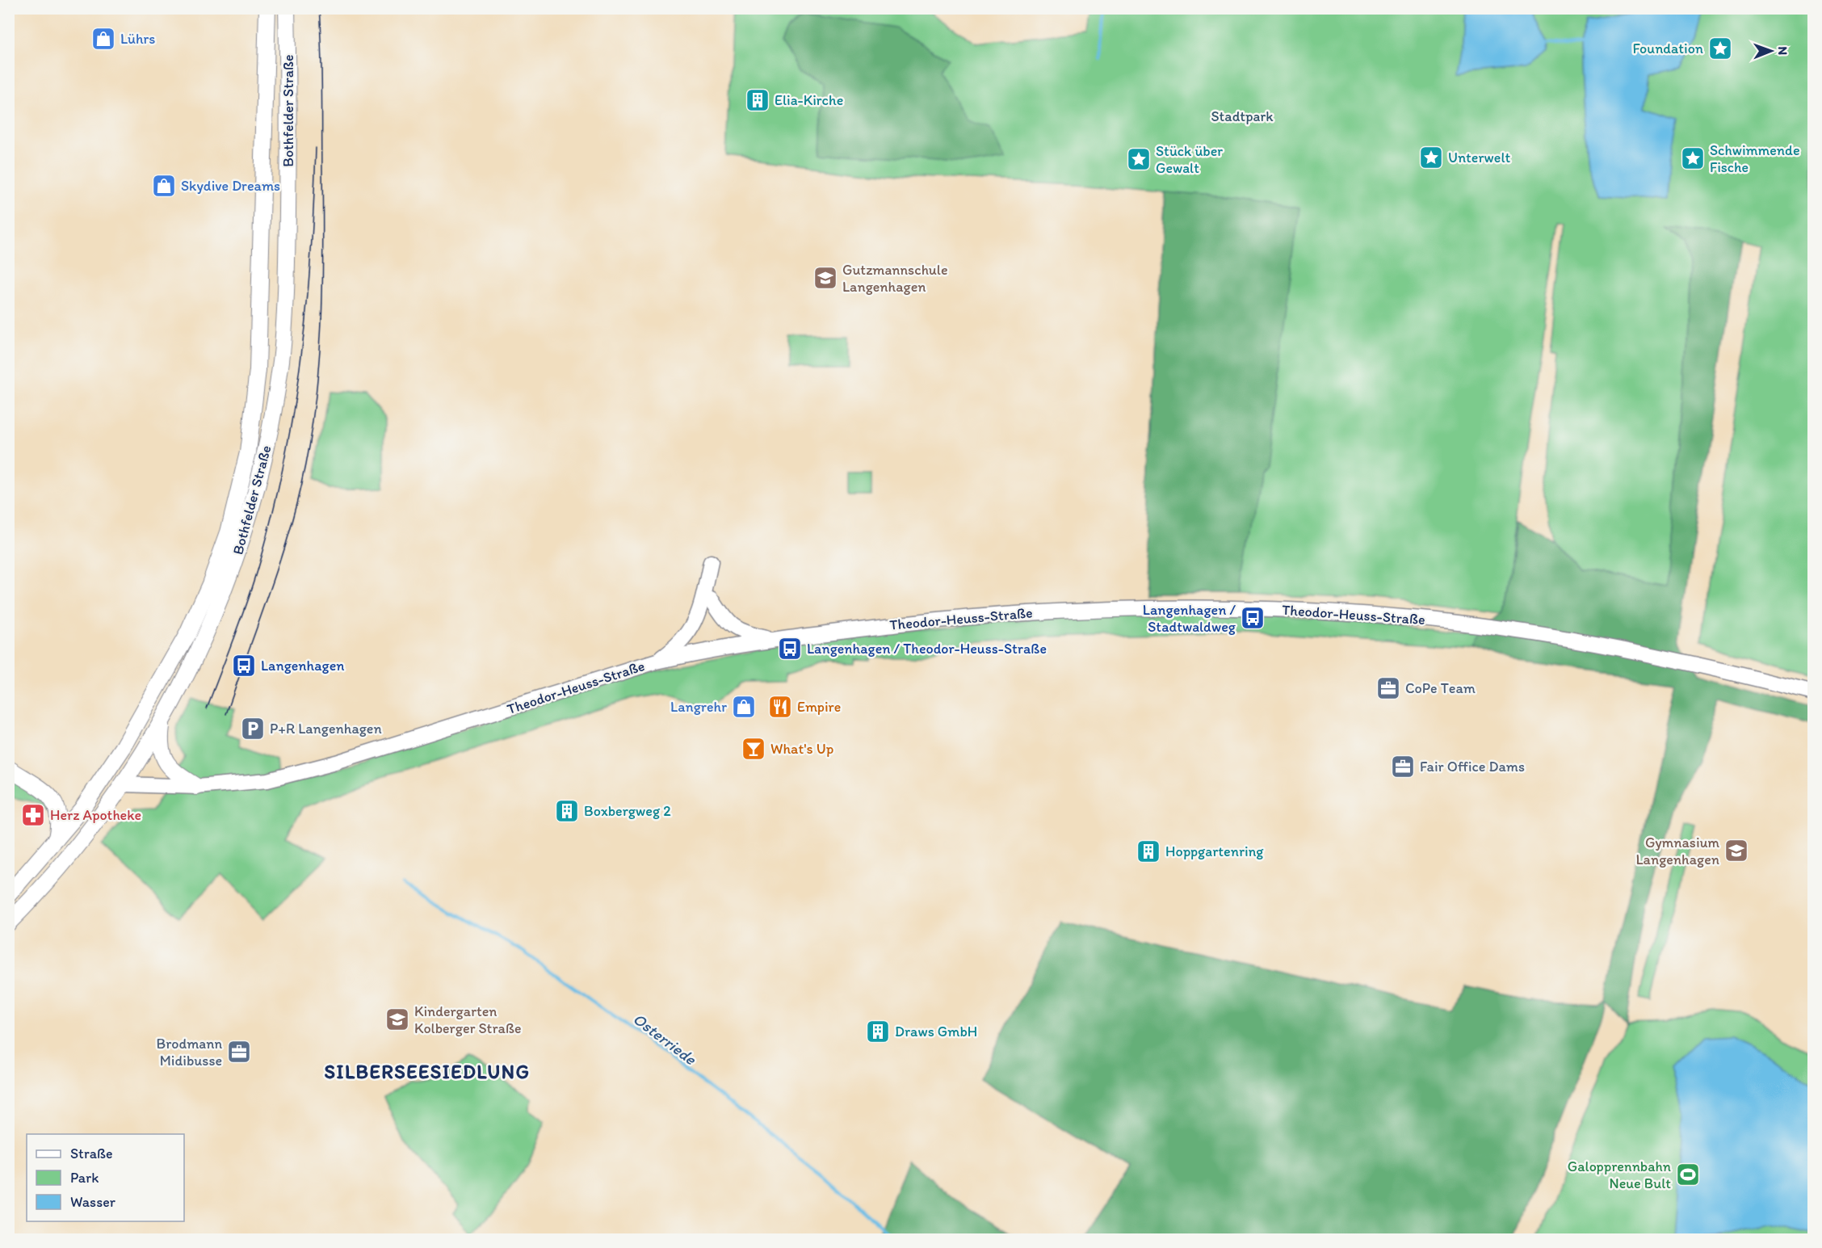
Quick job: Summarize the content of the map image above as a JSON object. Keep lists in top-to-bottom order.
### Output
{
  "streets": {
    "main road": ["Bothfelder Straße"],
    "street": ["Theodor-Heuss-Straße"]
  },
  "crossings": [
    ["Bothfelder Straße", "Theodor-Heuss-Straße"]
  ],
  "districts": ["SILBERSEESIEDLUNG"],
  "water": ["Osterriede"],
  "parks": ["Stadtpark"],
  "places": {
    "shop": ["Lührs", "Skydive Dreams", "Langrehr"],
    "place": [
      "Foundation",
      "Unterwelt",
      "Schwimmende Fische",
      "Stück über Gewalt"
    ],
    "building": [
      "Elia-Kirche",
      "Boxbergweg 2",
      "Hoppgartenring",
      "Draws GmbH"
    ],
    "school or university": ["Gutzmannschule Langenhagen", "Gymnasium Langenhagen", "Kindergarten Kolberger Straße"],
    "bus stop": ["Langenhagen / Stadtwaldweg", "Langenhagen / Theodor-Heuss-Straße", "Langenhagen"],
    "office": ["CoPe Team", "Fair Office Dams", "Brodmann Midibusse"],
    "restaurant": ["Empire"],
    "parking": ["P+R Langenhagen"],
    "bar": ["What's Up"],
    "pharmacy": ["Herz Apotheke"],
    "sports": ["Galopprennbahn Neue Bult"]
  },
  "legend": ["Straße", "Park", "Wasser"],
  "north": "right"
}
